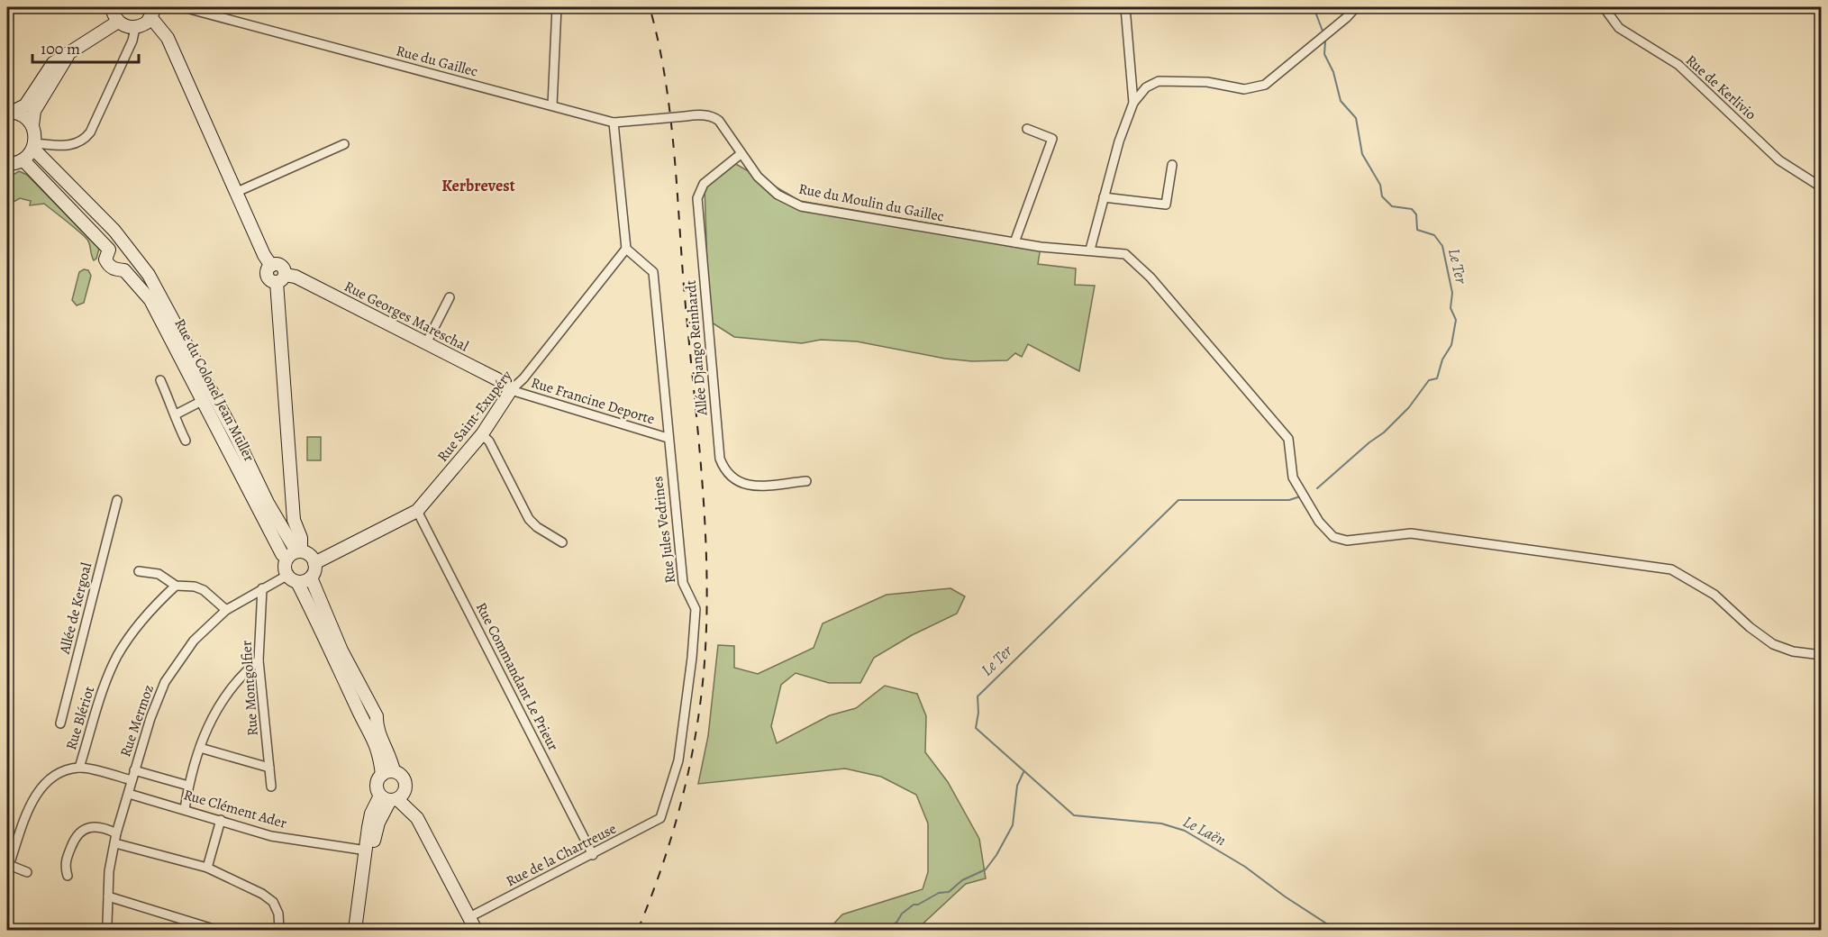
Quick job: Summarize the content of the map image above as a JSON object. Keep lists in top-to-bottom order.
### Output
{
  "streets": {
    "main road": ["Rue Georges Mareschal", "Rue du Colonel Jean Muller", "Rue Saint-Exupéry"],
    "street": [
      "Rue du Gaillec",
      "Rue de Kerlivio",
      "Rue du Moulin du Gaillec",
      "Allée Django Reinhardt",
      "Rue Francine Deporte",
      "Rue Jules Vedrines",
      "Allée de Kergoal",
      "Rue Commandant Le Prieur",
      "Rue Montgolfier",
      "Rue Blériot",
      "Rue Mermoz",
      "Rue Clément Ader",
      "Rue de la Chartreuse"
    ]
  },
  "crossings": [
    ["Rue du Gaillec", "Rue du Moulin du Gaillec"],
    ["Rue du Moulin du Gaillec", "Allée Django Reinhardt"],
    ["Rue Georges Mareschal", "Rue Francine Deporte"],
    ["Rue Georges Mareschal", "Rue Saint-Exupéry"],
    ["Rue du Colonel Jean Muller", "Rue Saint-Exupéry"],
    ["Rue du Colonel Jean Muller", "Rue Mermoz"],
    ["Rue Francine Deporte", "Rue Saint-Exupéry"],
    ["Rue Francine Deporte", "Rue Jules Vedrines"],
    ["Rue Saint-Exupéry", "Rue Jules Vedrines"],
    ["Rue Saint-Exupéry", "Rue Commandant Le Prieur"],
    ["Rue Saint-Exupéry", "Rue Mermoz"],
    ["Rue Jules Vedrines", "Rue de la Chartreuse"],
    ["Rue Commandant Le Prieur", "Rue de la Chartreuse"],
    ["Rue Montgolfier", "Rue Mermoz"],
    ["Rue Mermoz", "Rue Clément Ader"]
  ],
  "districts": ["Kerbrevest"],
  "water": ["Le Ter", "Le Laën"],
  "scale_bar": "100 m"
}
